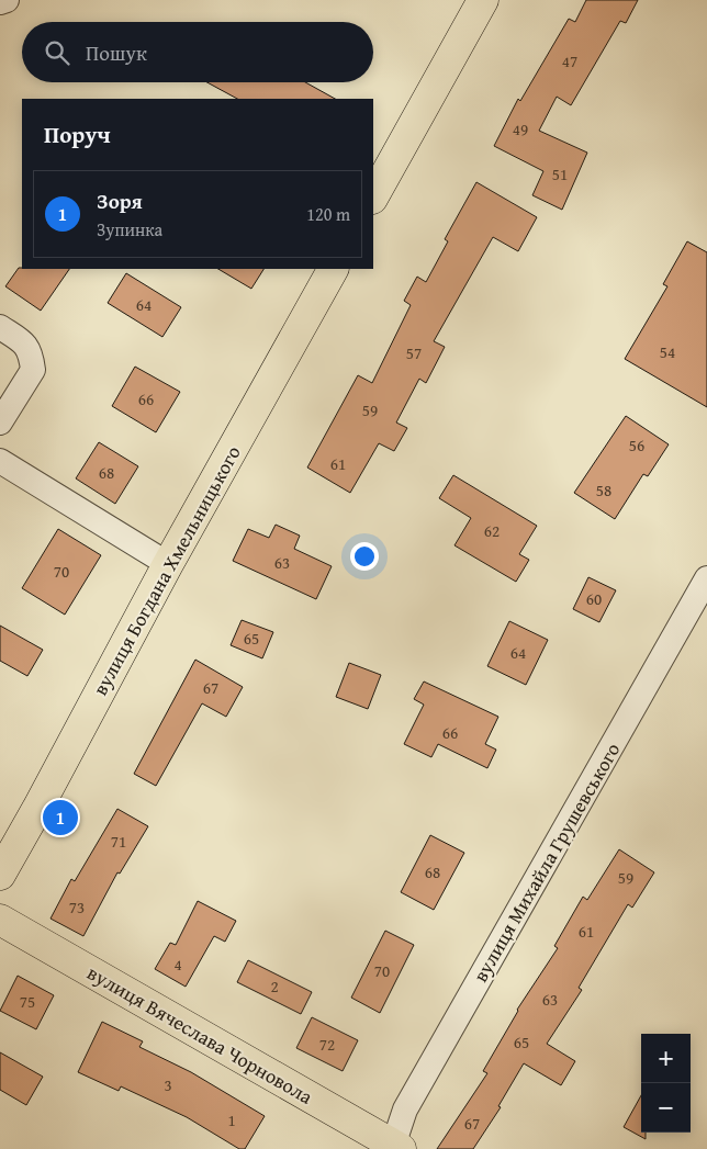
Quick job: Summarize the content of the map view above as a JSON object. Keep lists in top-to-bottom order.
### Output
{
  "streets": {
    "main road": ["вулиця Богдана Хмельницького", "вулиця Вячеслава Чорновола"],
    "street": ["вулиця Михайла Грушевського"]
  },
  "crossings": [
    ["вулиця Михайла Грушевського", "вулиця Вячеслава Чорновола"]
  ],
  "house_numbers": [
    "47",
    "49",
    "51",
    "64",
    "54",
    "57",
    "66",
    "59",
    "56",
    "61",
    "68",
    "58",
    "62",
    "63",
    "70",
    "60",
    "65",
    "64",
    "67",
    "66",
    "71",
    "68",
    "59",
    "73",
    "61",
    "4",
    "70",
    "2",
    "63",
    "75",
    "65",
    "72",
    "3",
    "1",
    "67"
  ],
  "page": {
    "search": "Пошук",
    "heading": "Поруч",
    "list": [
      {
        "mark": "1",
        "name": "Зоря",
        "note": "Зупинка",
        "value": "120 m"
      }
    ],
    "pins": "1",
    "map_buttons": ["+", "−"]
  }
}
